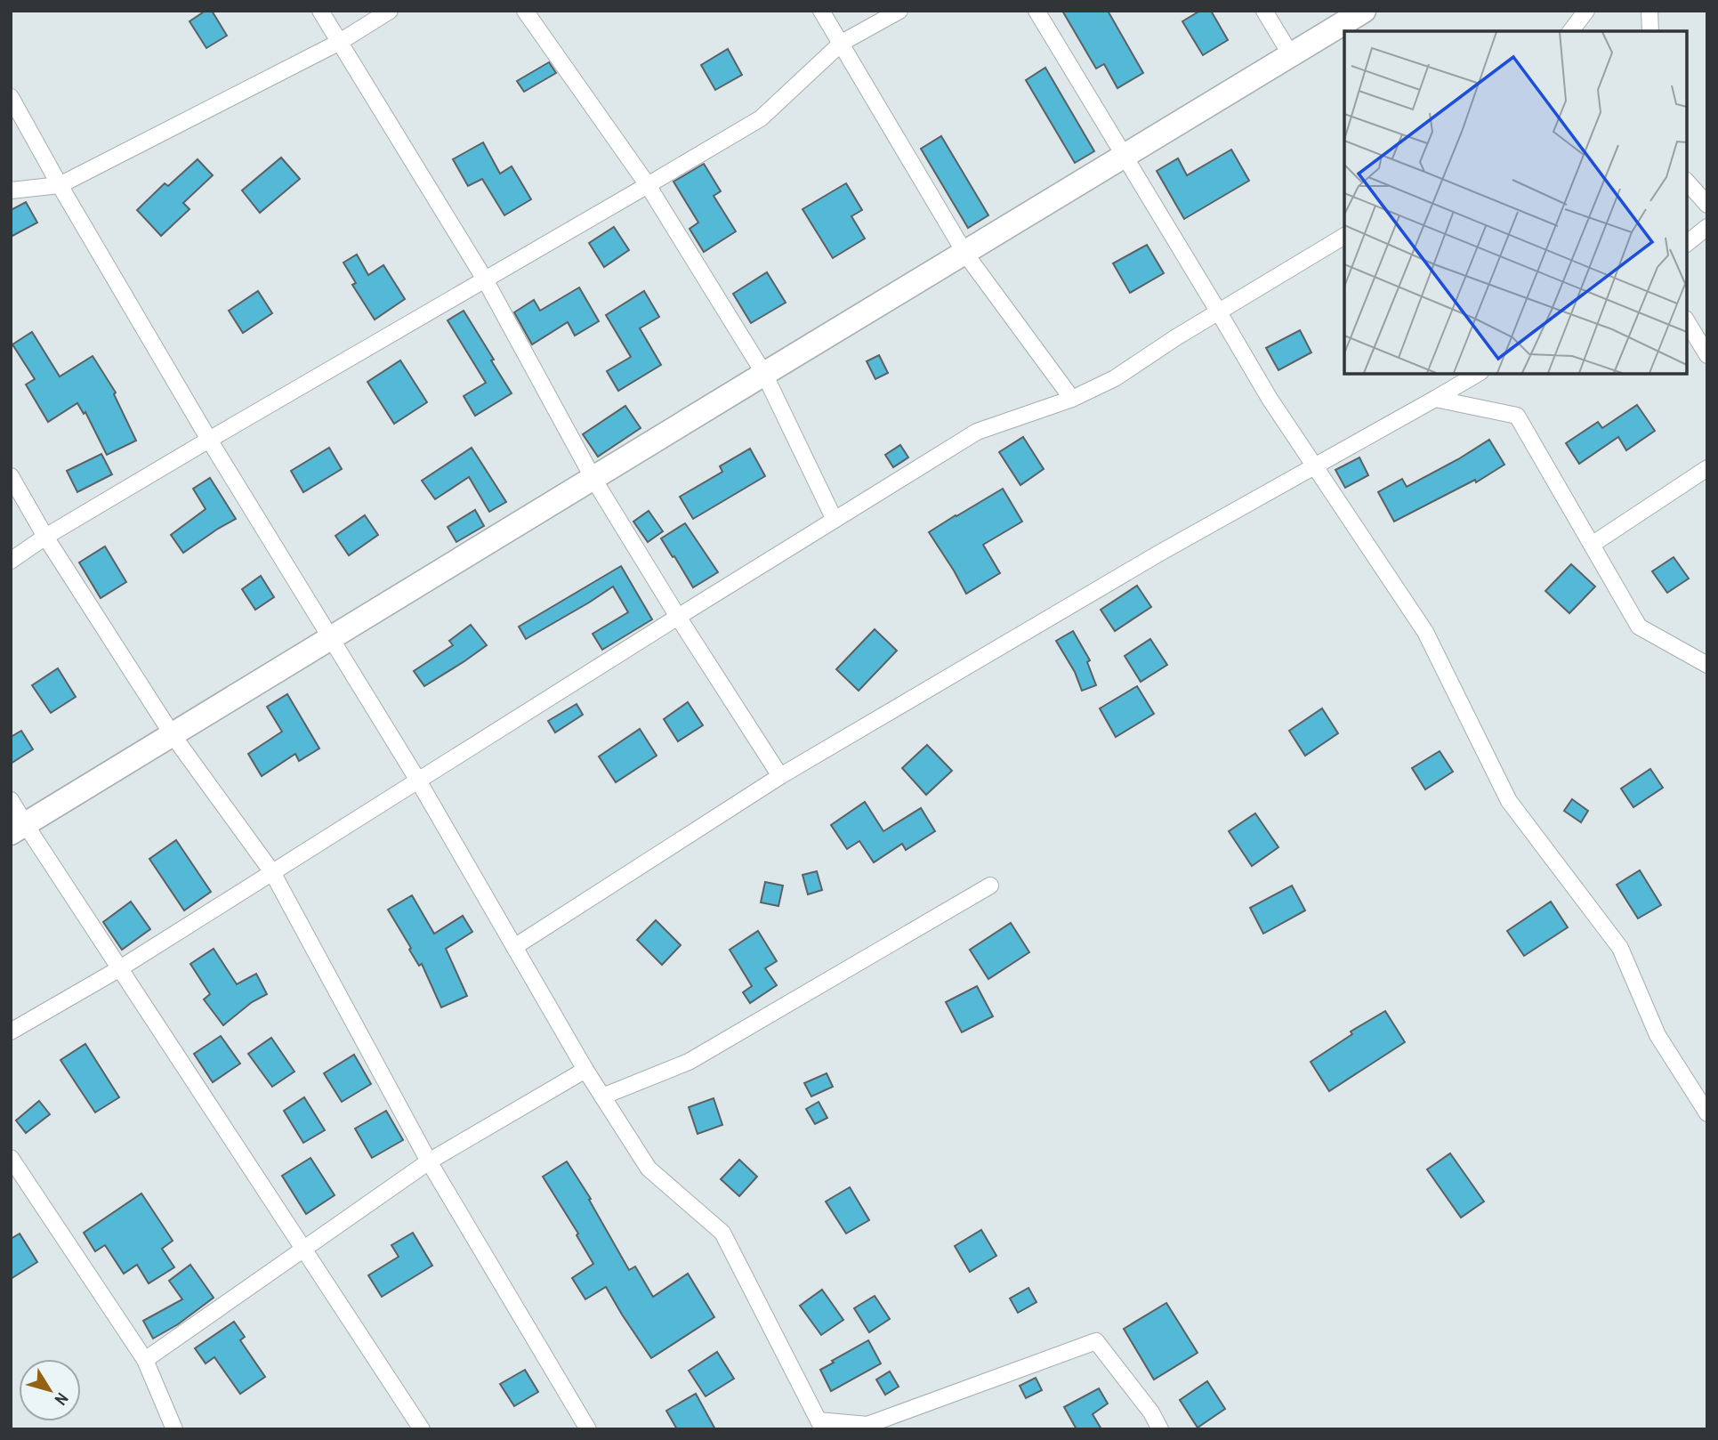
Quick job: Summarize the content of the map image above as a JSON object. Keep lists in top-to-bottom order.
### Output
{
  "north": "bottom right"
}
